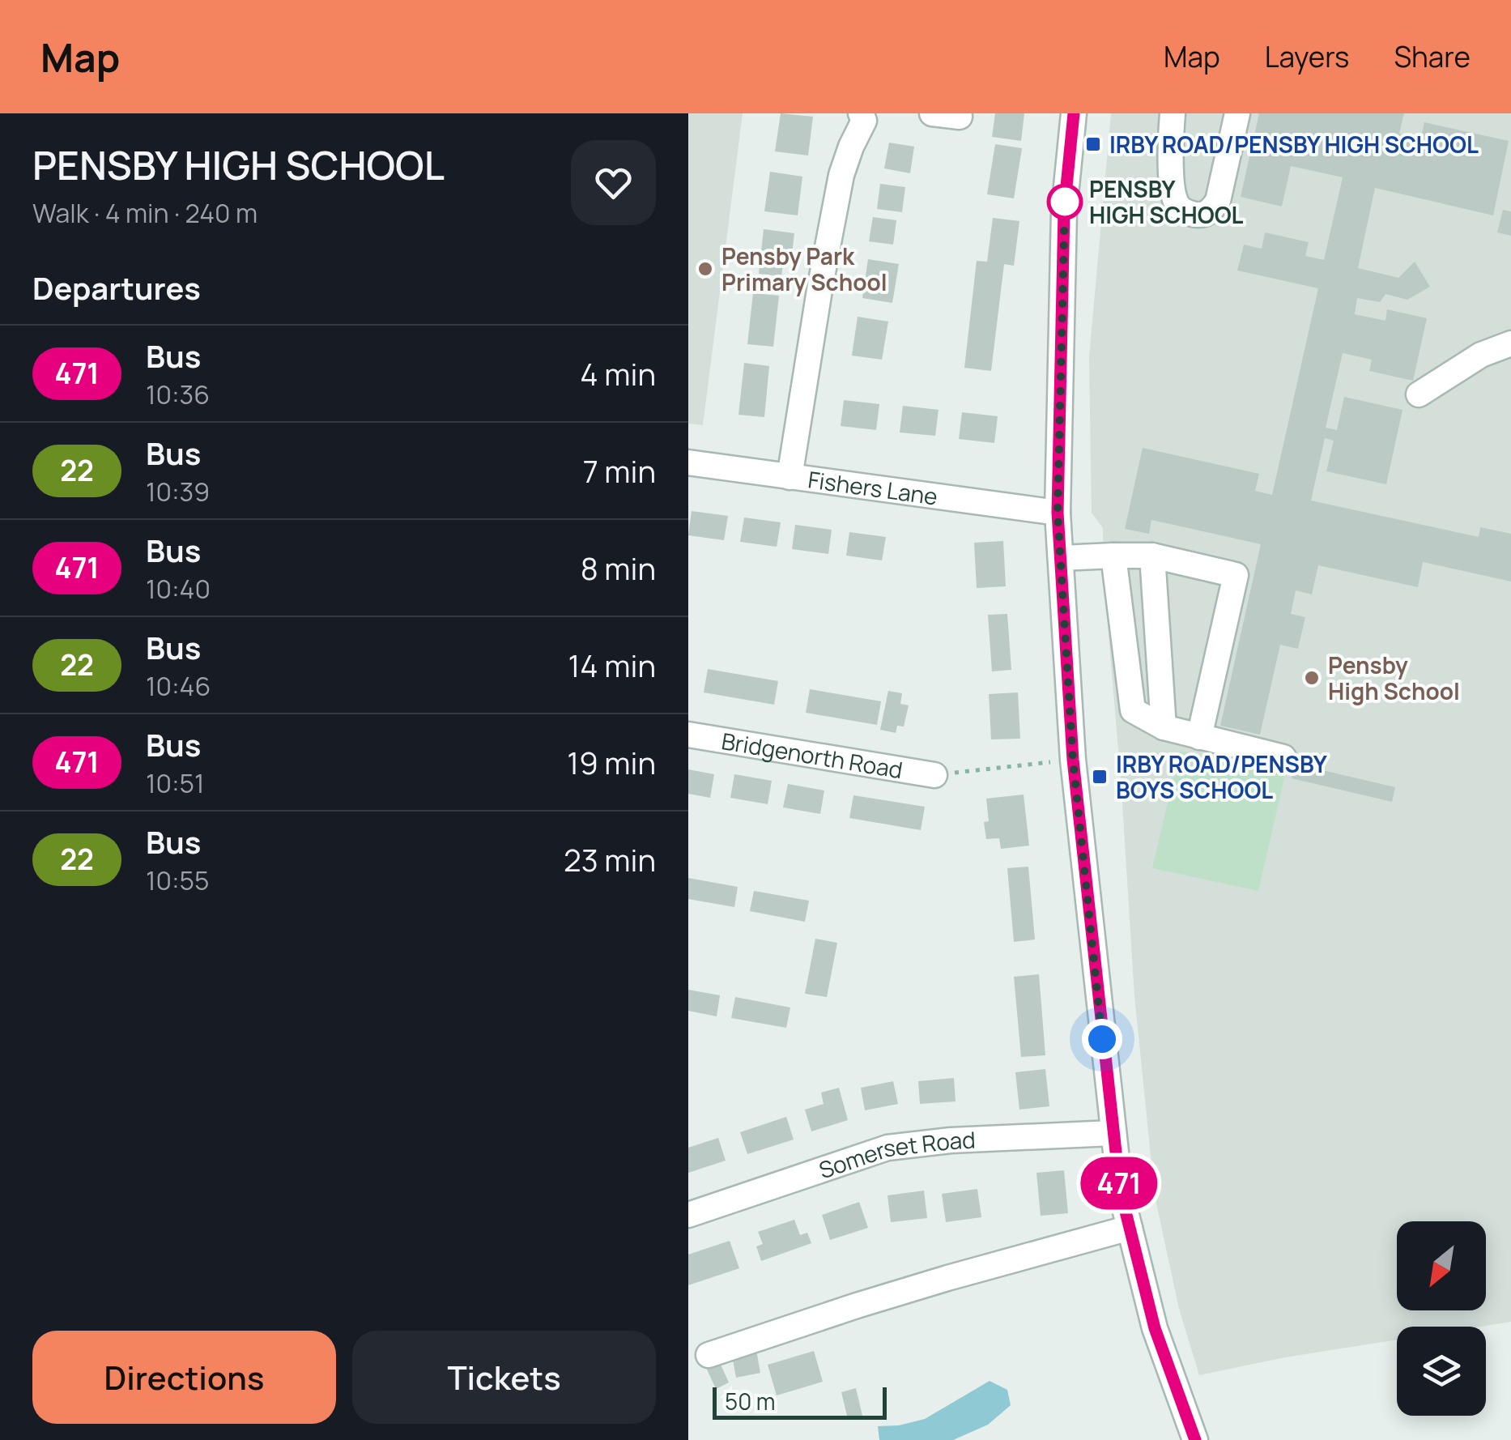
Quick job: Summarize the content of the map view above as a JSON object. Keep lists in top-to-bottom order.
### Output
{
  "streets": {
    "street": ["Fishers Lane", "Bridgenorth Road", "Somerset Road"]
  },
  "places": {
    "transit": ["IRBY ROAD/PENSBY HIGH SCHOOL", "IRBY ROAD/PENSBY BOYS SCHOOL"],
    "other": ["PENSBY HIGH SCHOOL", "Pensby Park Primary School", "Pensby High School"]
  },
  "lines": ["bus line 471"],
  "scale_bar": "50 m",
  "north": "bottom left",
  "page": {
    "header": "Map",
    "nav": ["Map", "Layers", "Share"],
    "heading": [
      ["PENSBY HIGH SCHOOL", "Walk · 4 min · 240 m"],
      "Departures"
    ],
    "on_map": "471",
    "list": [
      {
        "mark": "471",
        "name": "Bus",
        "note": "10:36",
        "value": "4 min"
      },
      {
        "mark": "22",
        "name": "Bus",
        "note": "10:39",
        "value": "7 min"
      },
      {
        "mark": "471",
        "name": "Bus",
        "note": "10:40",
        "value": "8 min"
      },
      {
        "mark": "22",
        "name": "Bus",
        "note": "10:46",
        "value": "14 min"
      },
      {
        "mark": "471",
        "name": "Bus",
        "note": "10:51",
        "value": "19 min"
      },
      {
        "mark": "22",
        "name": "Bus",
        "note": "10:55",
        "value": "23 min"
      }
    ],
    "buttons": ["Directions", "Tickets"],
    "scale": "50 m"
  }
}
